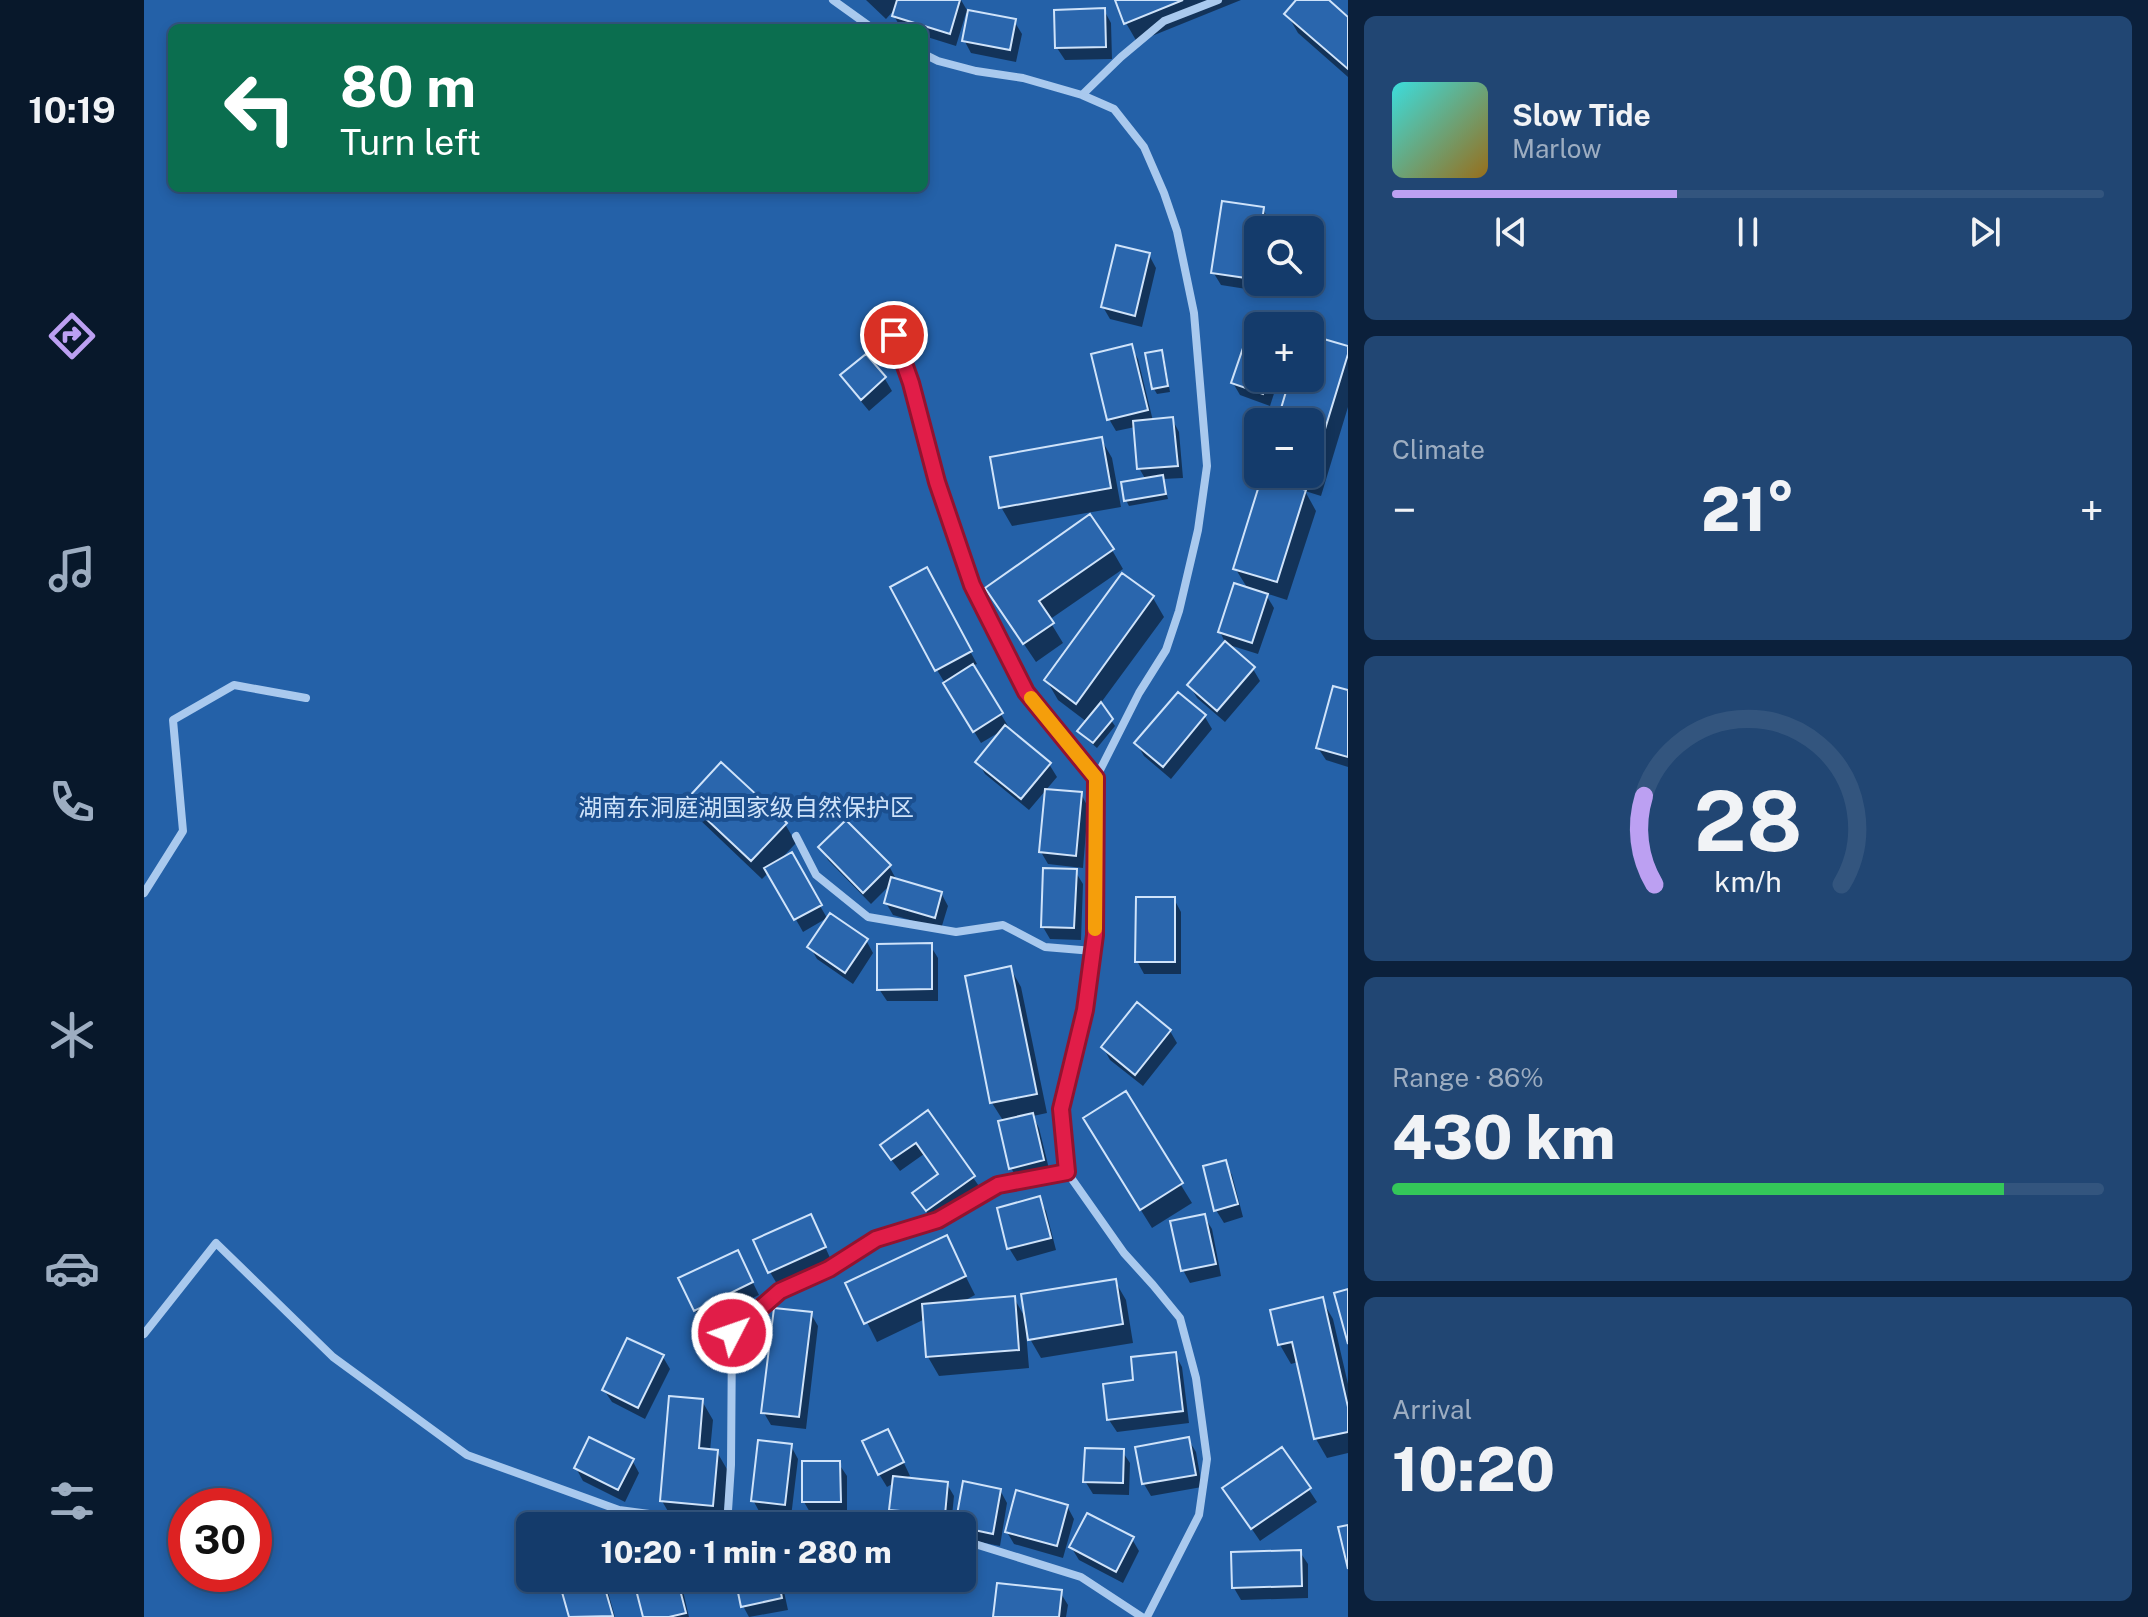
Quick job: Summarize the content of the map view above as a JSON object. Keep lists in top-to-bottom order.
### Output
{
  "parks": ["湖南东洞庭湖国家级自然保护区"],
  "page": {
    "tabs": "10:19",
    "turn": ["80 m", "Turn left"],
    "song": ["Slow Tide", "Marlow"],
    "map_buttons": ["+", "−"],
    "tile": [
      "Climate",
      ["Range · 86%", "430 km"],
      ["Arrival", "10:20"]
    ],
    "heat": ["−", "21°", "+"],
    "limit": "30",
    "trip": "10:20 · 1 min · 280 m",
    "gauge": ["28", "km/h"]
  }
}
